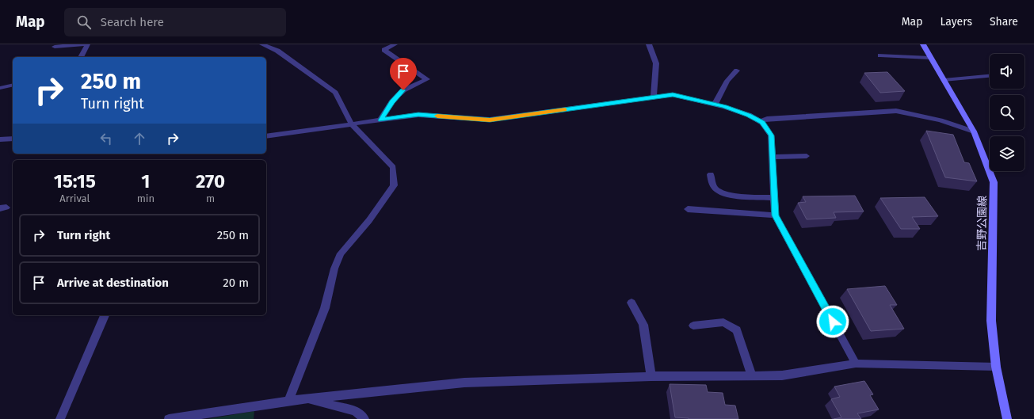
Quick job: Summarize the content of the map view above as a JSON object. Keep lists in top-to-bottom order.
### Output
{
  "streets": {
    "main road": ["吉野公園線"]
  },
  "page": {
    "header": "Map",
    "search": "Search here",
    "nav": ["Map", "Layers", "Share"],
    "turn": ["250 m", "Turn right"],
    "eta": [
      "15:15",
      "Arrival",
      "1",
      "min",
      "270",
      "m"
    ],
    "list": [
      {
        "name": "Turn right",
        "value": "250 m"
      },
      {
        "name": "Arrive at destination",
        "value": "20 m"
      }
    ]
  }
}
